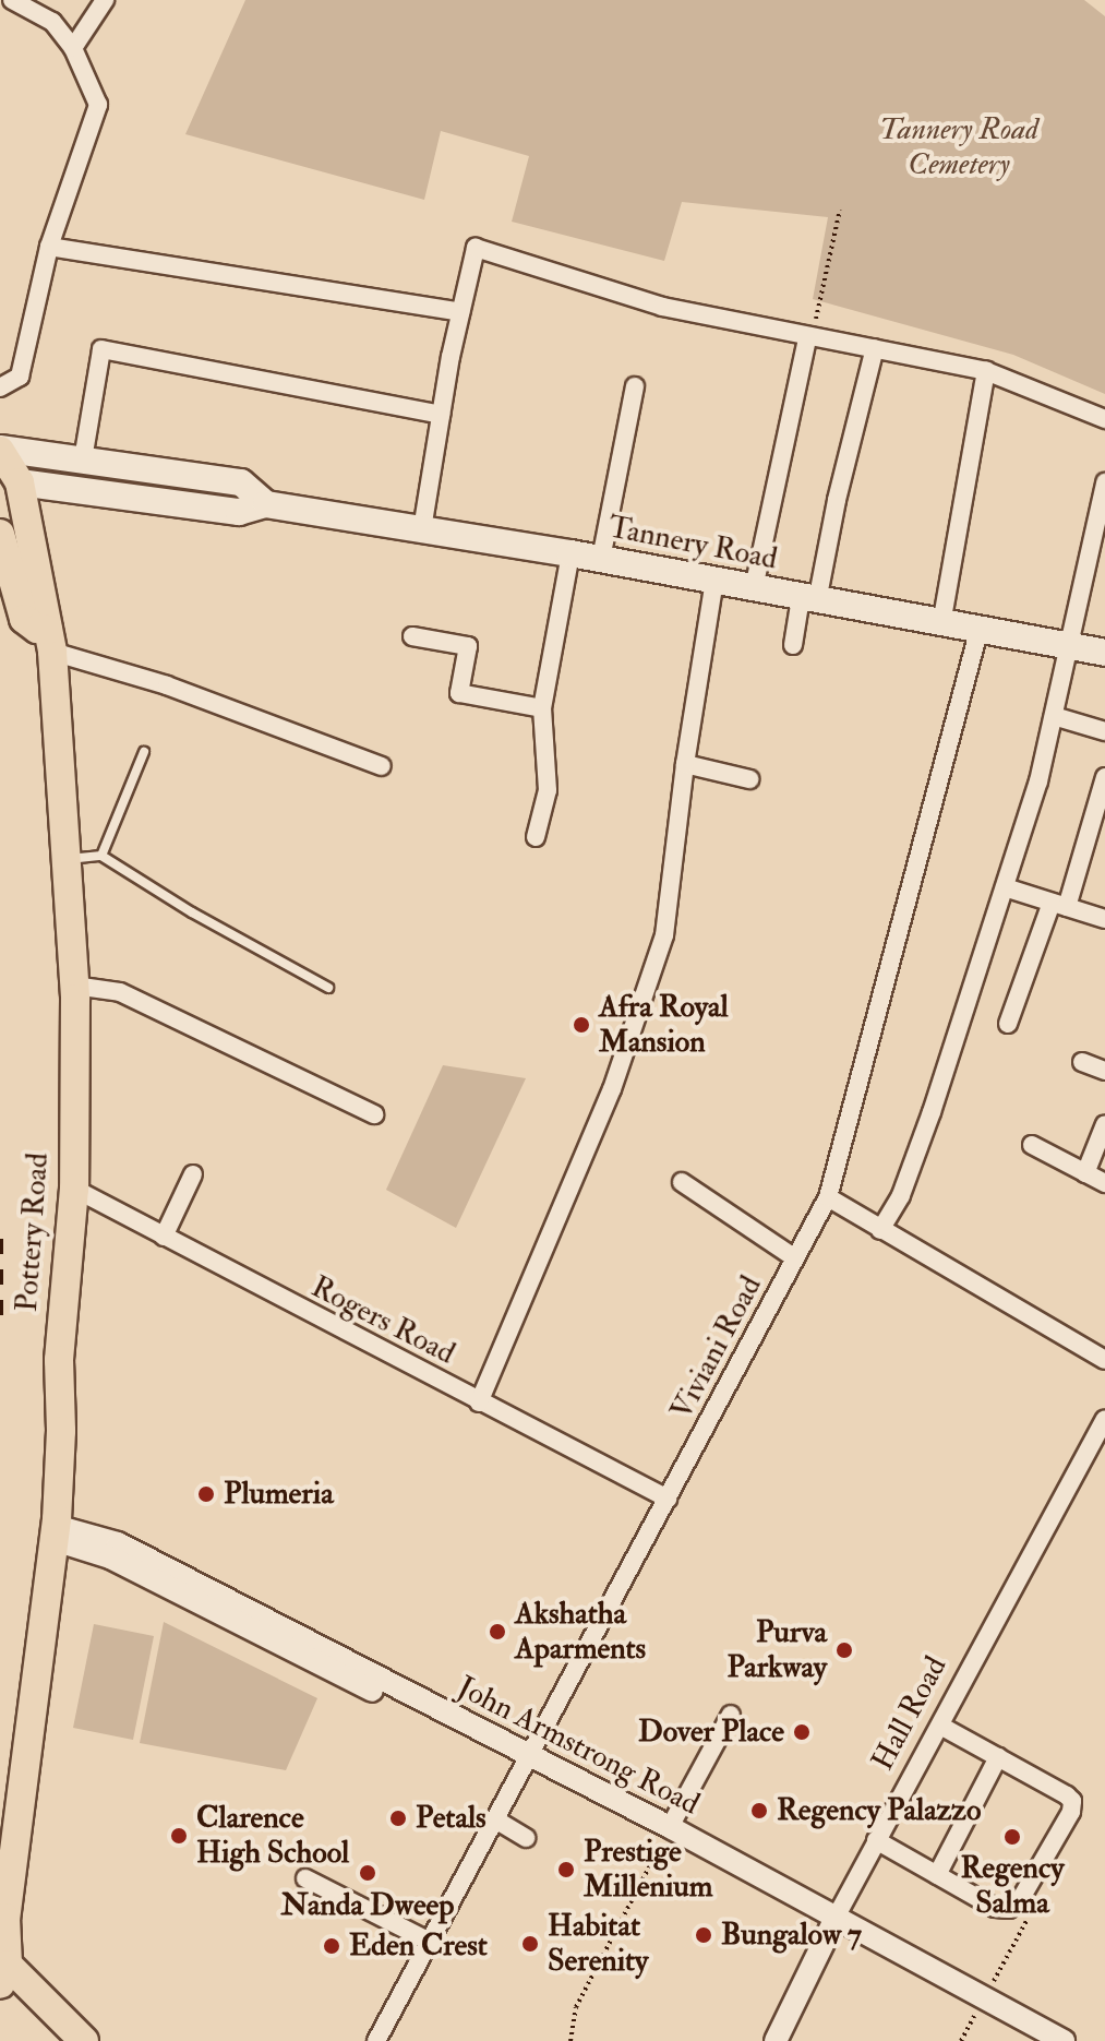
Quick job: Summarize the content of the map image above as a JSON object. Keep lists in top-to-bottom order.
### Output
{
  "streets": {
    "main road": ["Tannery Road", "Pottery Road"],
    "street": [
      "Rogers Road",
      "Viviani Road",
      "Hall Road",
      "John Armstrong Road"
    ]
  },
  "crossings": [
    ["Tannery Road", "Pottery Road"],
    ["Tannery Road", "Viviani Road"],
    ["Pottery Road", "Rogers Road"],
    ["Pottery Road", "John Armstrong Road"],
    ["Rogers Road", "Viviani Road"],
    ["Viviani Road", "John Armstrong Road"],
    ["Hall Road", "John Armstrong Road"]
  ],
  "parks": ["Tannery Road Cemetery"],
  "places": [
    "Afra Royal Mansion",
    "Plumeria",
    "Akshatha Aparments",
    "Purva Parkway",
    "Dover Place",
    "Regency Palazzo",
    "Petals",
    "Clarence High School",
    "Regency Salma",
    "Prestige Millenium",
    "Nanda Dweep",
    "Bungalow 7",
    "Habitat Serenity",
    "Eden Crest"
  ]
}
